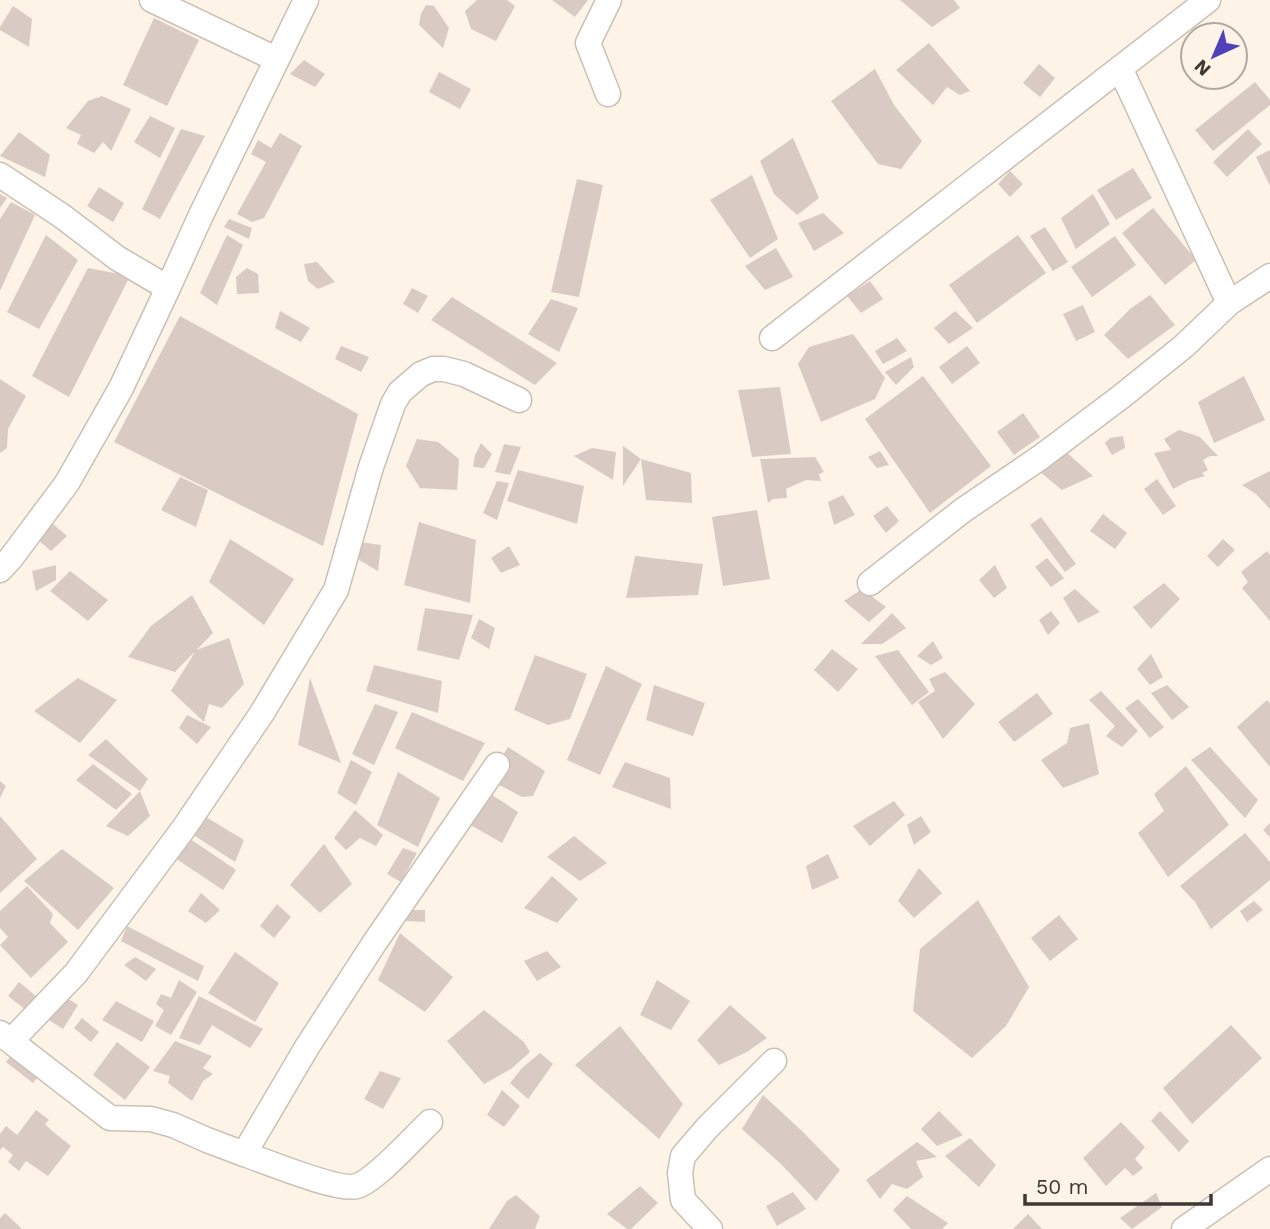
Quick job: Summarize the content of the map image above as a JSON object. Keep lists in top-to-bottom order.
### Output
{
  "scale_bar": "50 m",
  "north": "bottom left"
}
